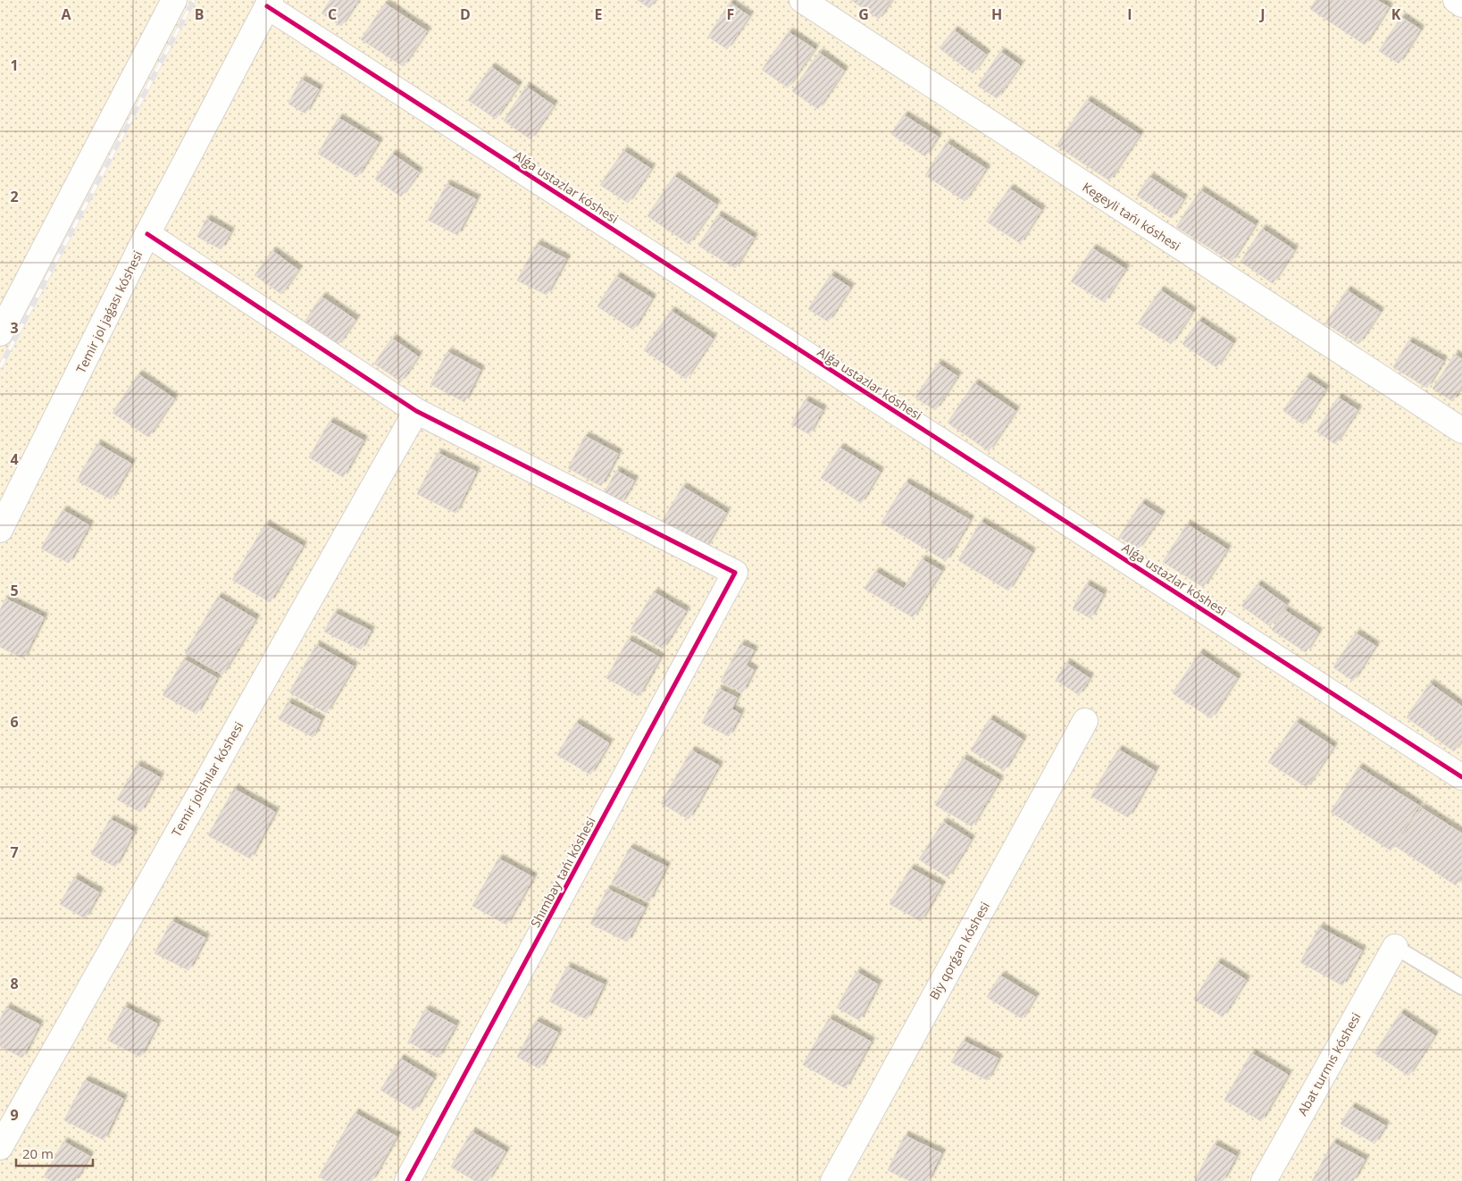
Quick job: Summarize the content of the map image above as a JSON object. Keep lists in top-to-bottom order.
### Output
{
  "streets": {
    "street": [
      "Alǵa ustazlar kóshesi",
      "Kegeyli tańı kóshesi",
      "Temir jol jaǵası kóshesi",
      "Temir jolshılar kóshesi",
      "Shımbay tańı kóshesi",
      "Biy qorǵan kóshesi",
      "Abat turmıs kóshesi"
    ]
  },
  "crossings": [
    ["Alǵa ustazlar kóshesi", "Temir jol jaǵası kóshesi"],
    ["Temir jolshılar kóshesi", "Shımbay tańı kóshesi"]
  ],
  "scale_bar": "20 m",
  "grid": {
    "columns": [
      "A",
      "B",
      "C",
      "D",
      "E",
      "F",
      "G",
      "H",
      "I",
      "J",
      "K"
    ],
    "rows": [
      "1",
      "2",
      "3",
      "4",
      "5",
      "6",
      "7",
      "8",
      "9"
    ]
  }
}
